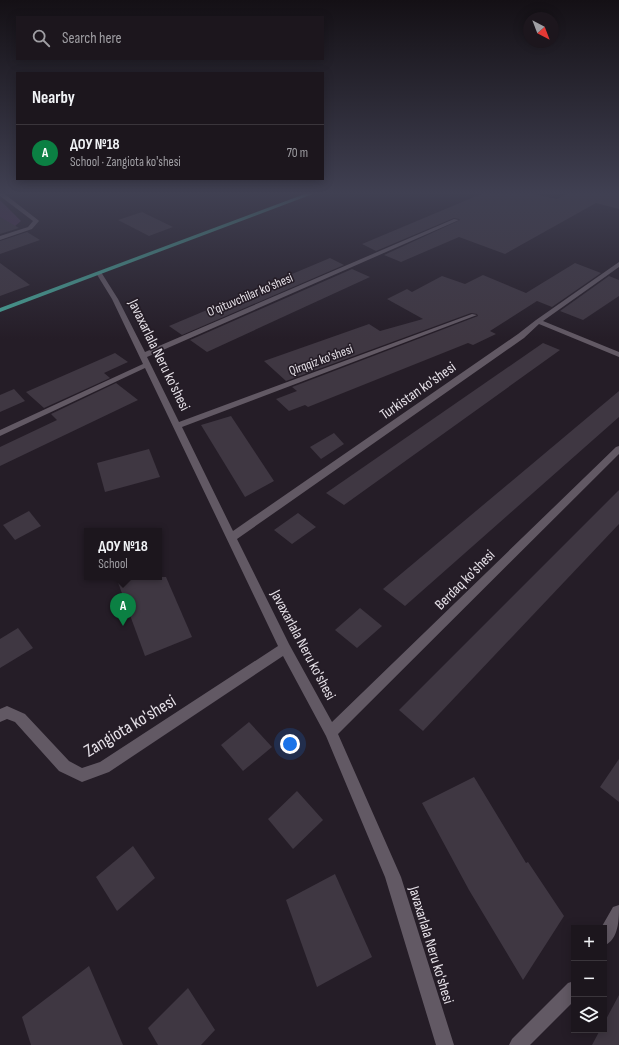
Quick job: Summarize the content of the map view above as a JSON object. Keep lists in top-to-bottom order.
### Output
{
  "streets": {
    "street": [
      "O'qituvchilar ko'shesi",
      "Javaxarlala Neru ko'shesi",
      "Qirqqiz ko'shesi",
      "Turkistan ko'shesi",
      "Berdaq ko'shesi",
      "Zangiota ko'shesi"
    ]
  },
  "crossings": [
    ["O'qituvchilar ko'shesi", "Javaxarlala Neru ko'shesi"],
    ["Javaxarlala Neru ko'shesi", "Qirqqiz ko'shesi"],
    ["Javaxarlala Neru ko'shesi", "Turkistan ko'shesi"],
    ["Javaxarlala Neru ko'shesi", "Berdaq ko'shesi"],
    ["Javaxarlala Neru ko'shesi", "Zangiota ko'shesi"]
  ],
  "north": "bottom right",
  "page": {
    "search": "Search here",
    "heading": "Nearby",
    "list": [
      {
        "mark": "A",
        "name": "ДОУ №18",
        "note": "School · Zangiota ko'shesi",
        "value": "70 m"
      }
    ],
    "popup": ["ДОУ №18", "School"],
    "pins": "A",
    "map_buttons": ["+", "−"]
  }
}
